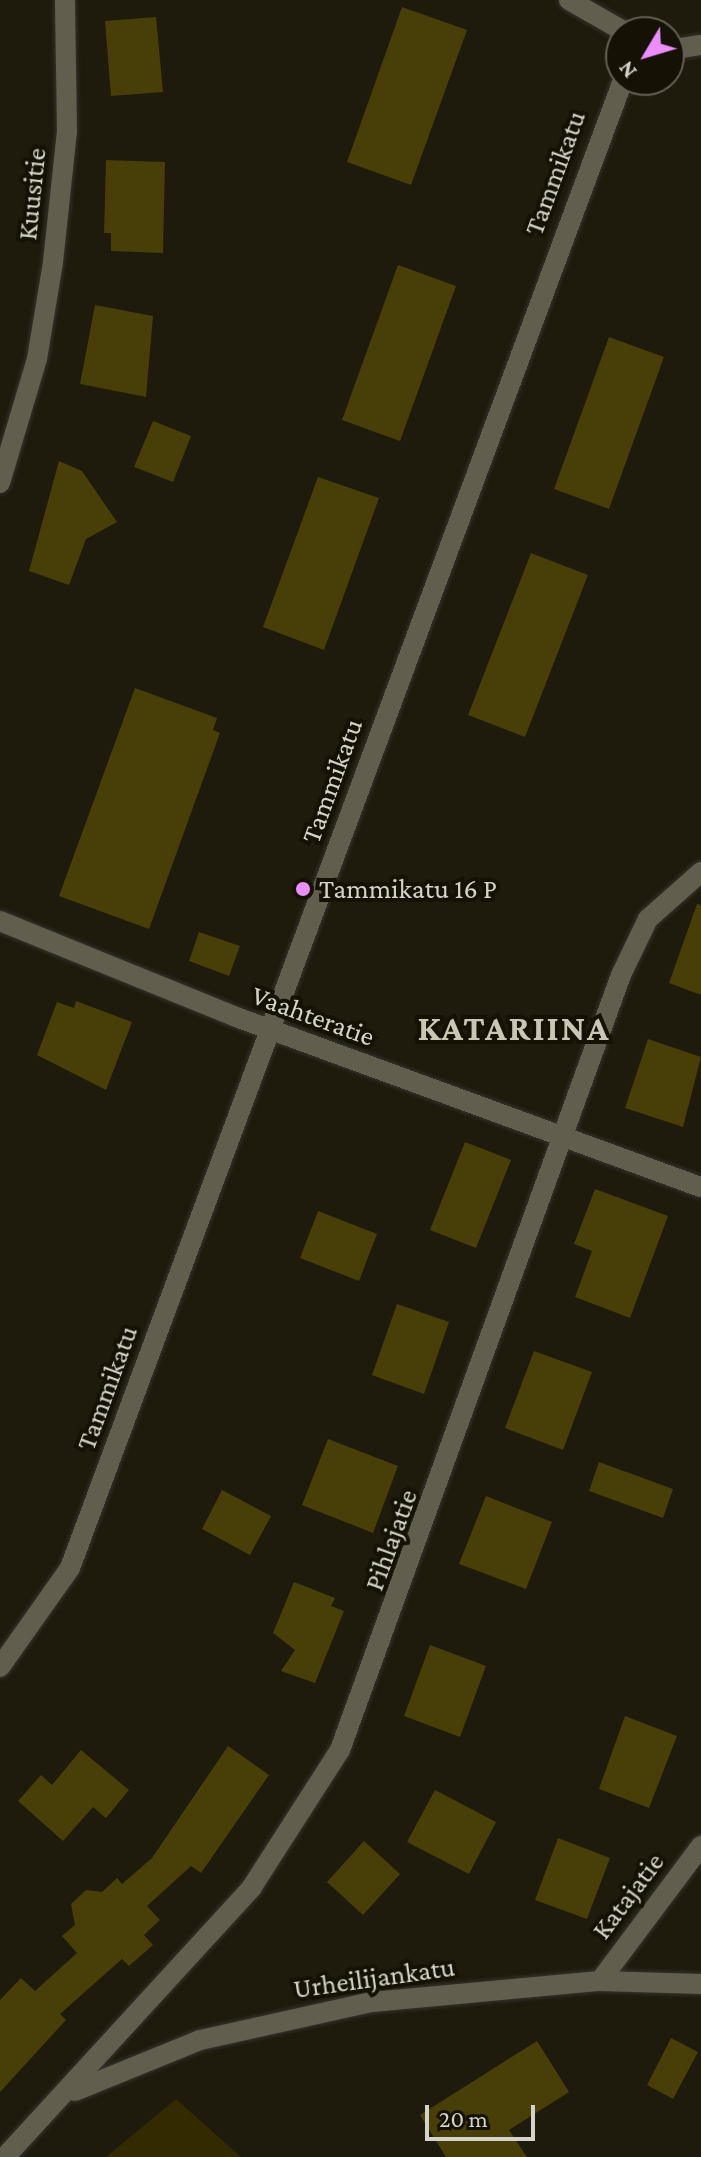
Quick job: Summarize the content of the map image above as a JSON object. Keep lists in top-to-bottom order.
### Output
{
  "streets": {
    "street": [
      "Tammikatu",
      "Kuusitie",
      "Vaahteratie",
      "Pihlajatie",
      "Katajatie",
      "Urheilijankatu"
    ]
  },
  "crossings": [
    ["Tammikatu", "Vaahteratie"],
    ["Vaahteratie", "Pihlajatie"],
    ["Pihlajatie", "Urheilijankatu"],
    ["Katajatie", "Urheilijankatu"]
  ],
  "districts": ["KATARIINA"],
  "places": ["Tammikatu 16 P"],
  "scale_bar": "20 m",
  "north": "bottom left"
}
